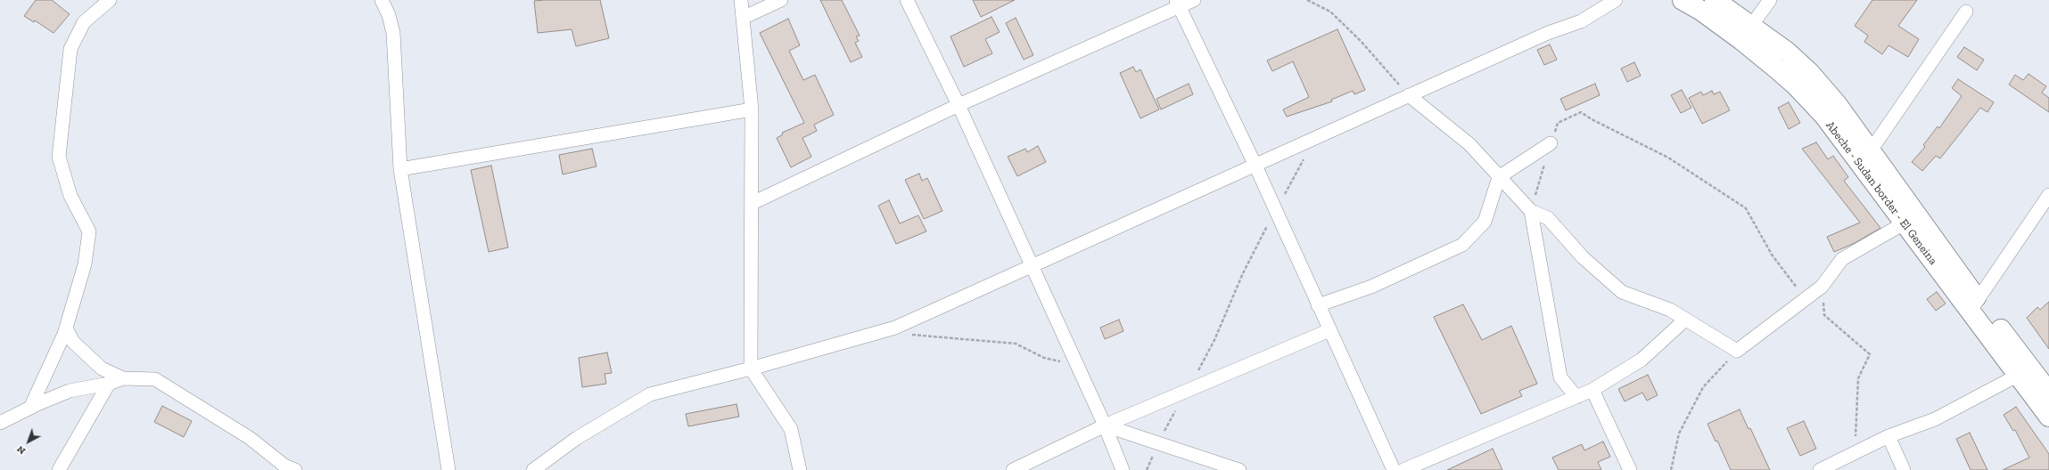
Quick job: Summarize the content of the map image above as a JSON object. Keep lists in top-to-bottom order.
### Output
{
  "streets": {
    "highway": ["Abeche - Sudan border - El Geneina"]
  },
  "north": "bottom left"
}
